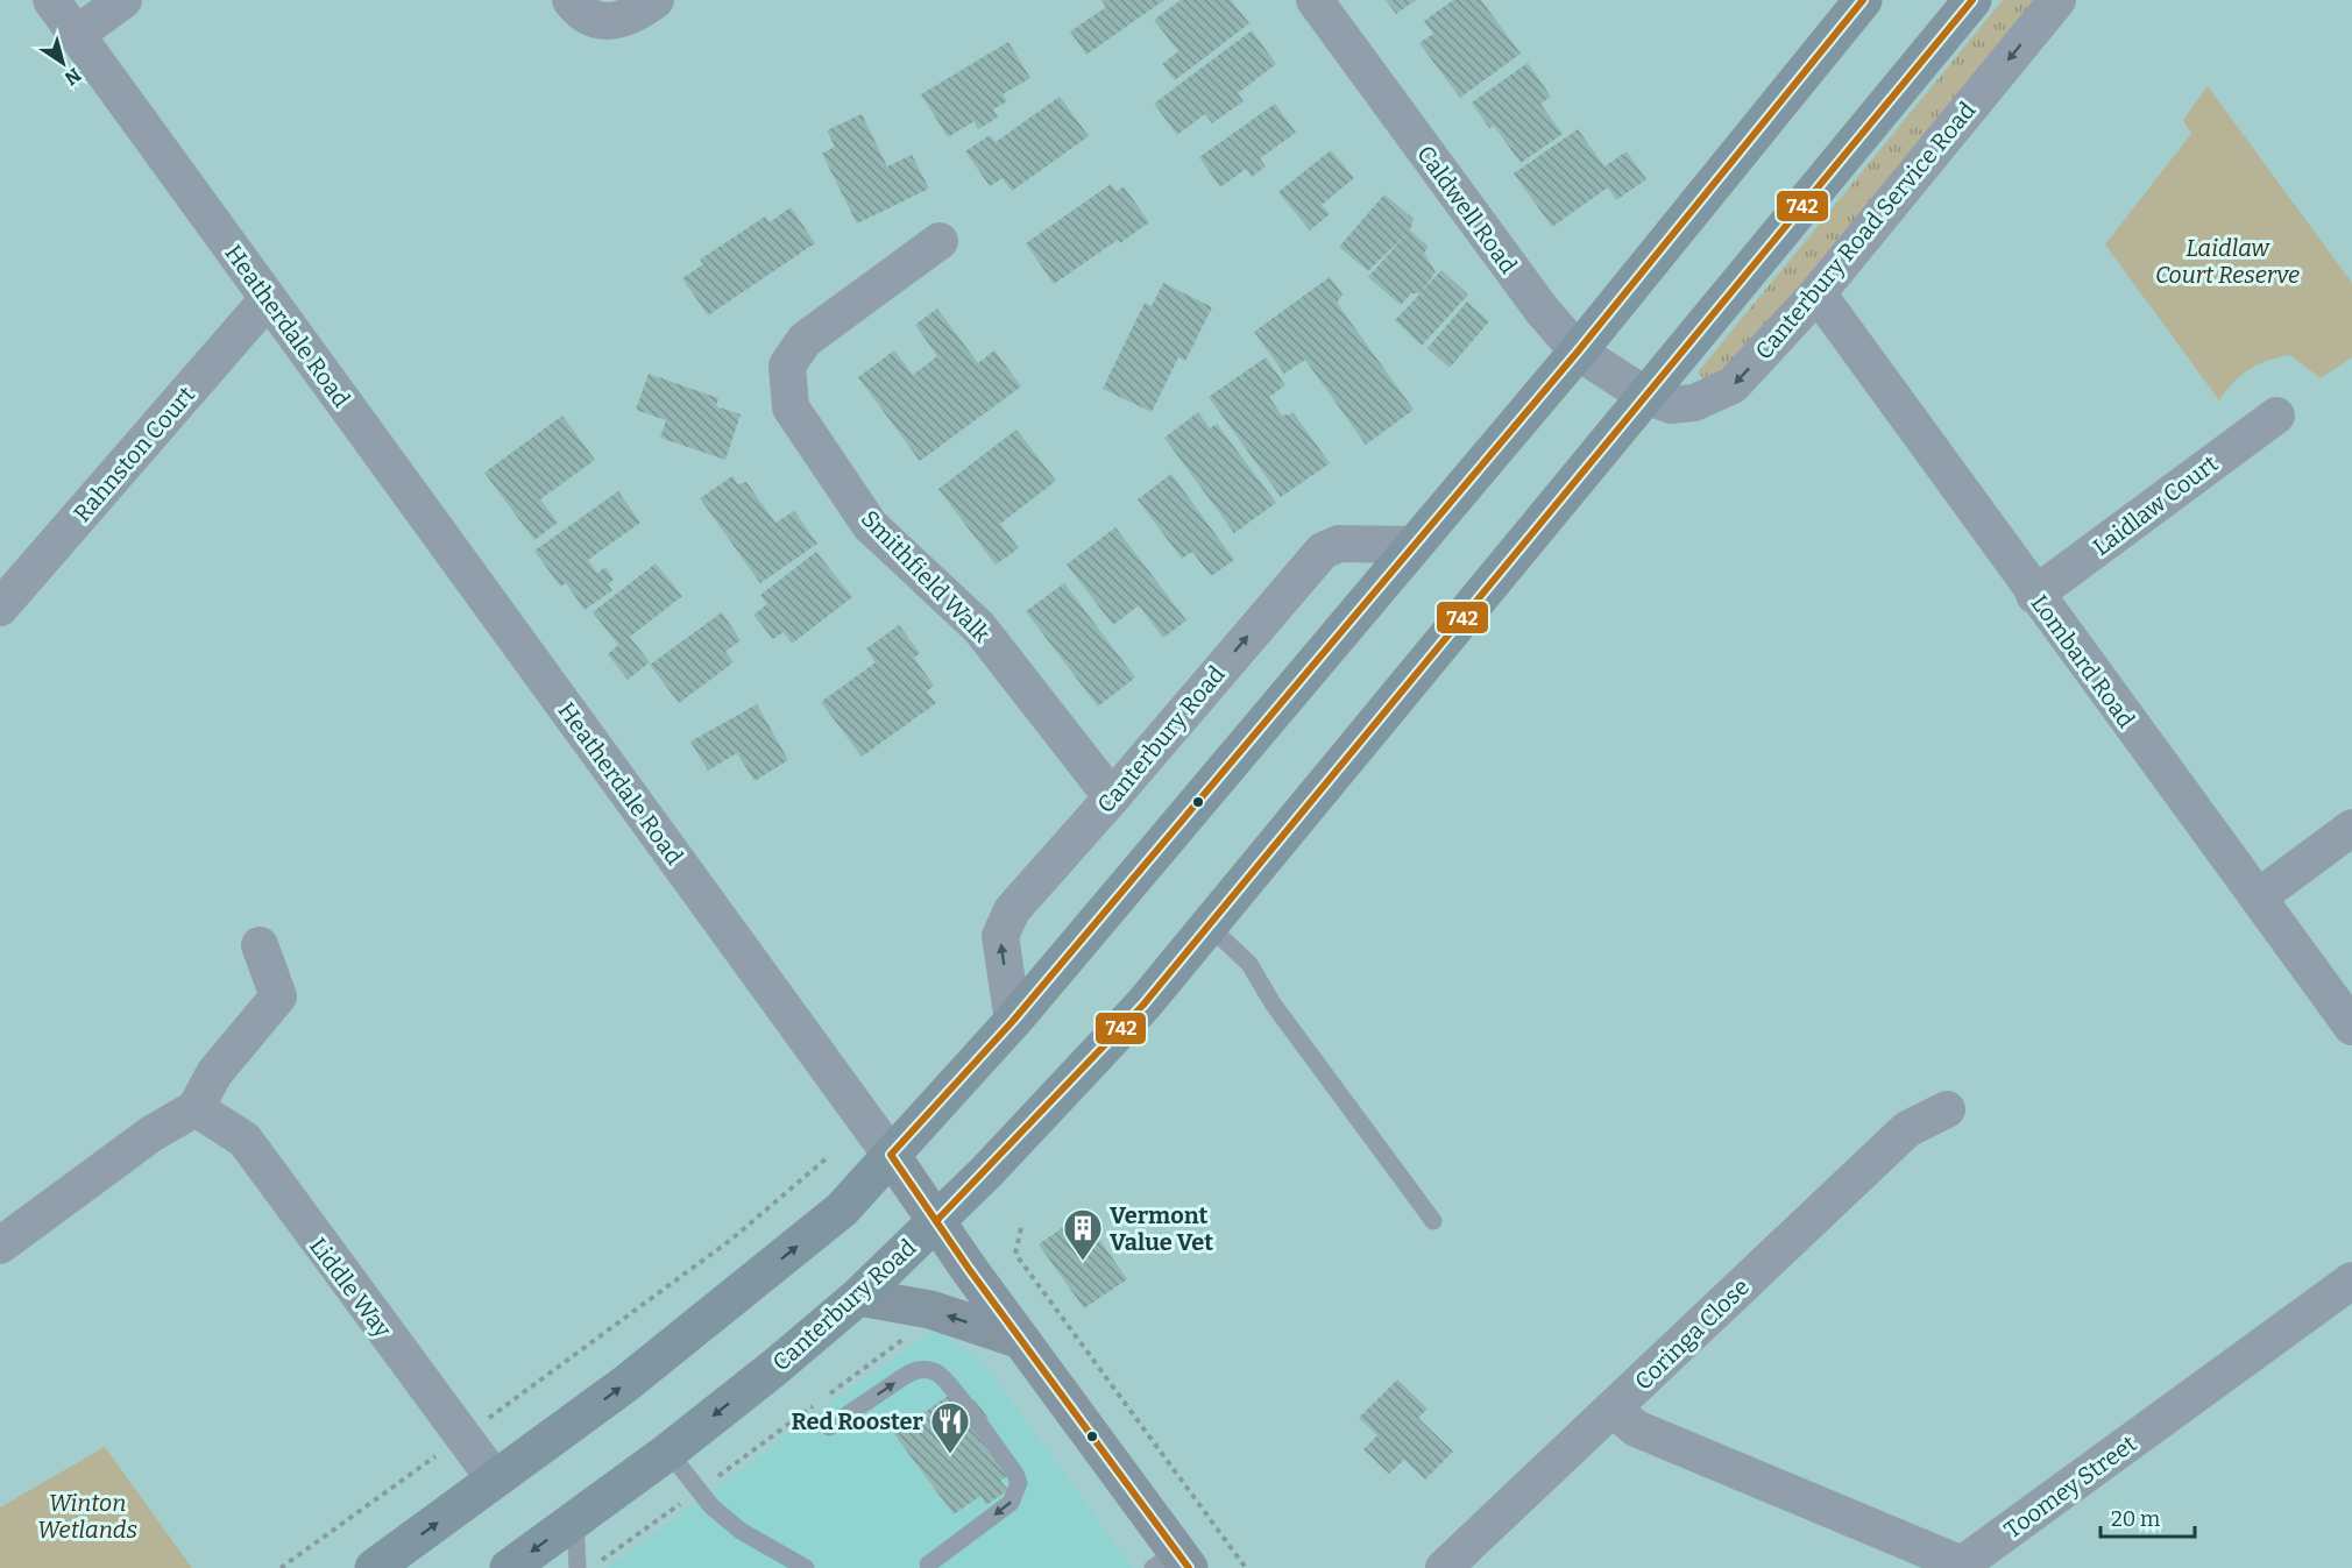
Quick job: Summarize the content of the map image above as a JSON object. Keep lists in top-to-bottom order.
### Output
{
  "streets": {
    "main road": ["Heatherdale Road", "Canterbury Road"],
    "street": [
      "Caldwell Road",
      "Canterbury Road Service Road",
      "Rahnston Court",
      "Laidlaw Court",
      "Smithfield Walk",
      "Lombard Road",
      "Liddle Way",
      "Coringa Close",
      "Toomey Street"
    ]
  },
  "crossings": [
    ["Caldwell Road", "Canterbury Road Service Road"],
    ["Caldwell Road", "Canterbury Road"],
    ["Canterbury Road Service Road", "Lombard Road"],
    ["Canterbury Road Service Road", "Canterbury Road"],
    ["Heatherdale Road", "Rahnston Court"],
    ["Heatherdale Road", "Canterbury Road"],
    ["Laidlaw Court", "Lombard Road"],
    ["Smithfield Walk", "Canterbury Road"],
    ["Coringa Close", "Toomey Street"]
  ],
  "one_way": ["Canterbury Road Service Road"],
  "parks": ["Laidlaw Court Reserve", "Winton Wetlands"],
  "places": {
    "building": ["Vermont Value Vet"],
    "restaurant": ["Red Rooster"]
  },
  "lines": ["transit line 742"],
  "scale_bar": "20 m",
  "north": "bottom right"
}
